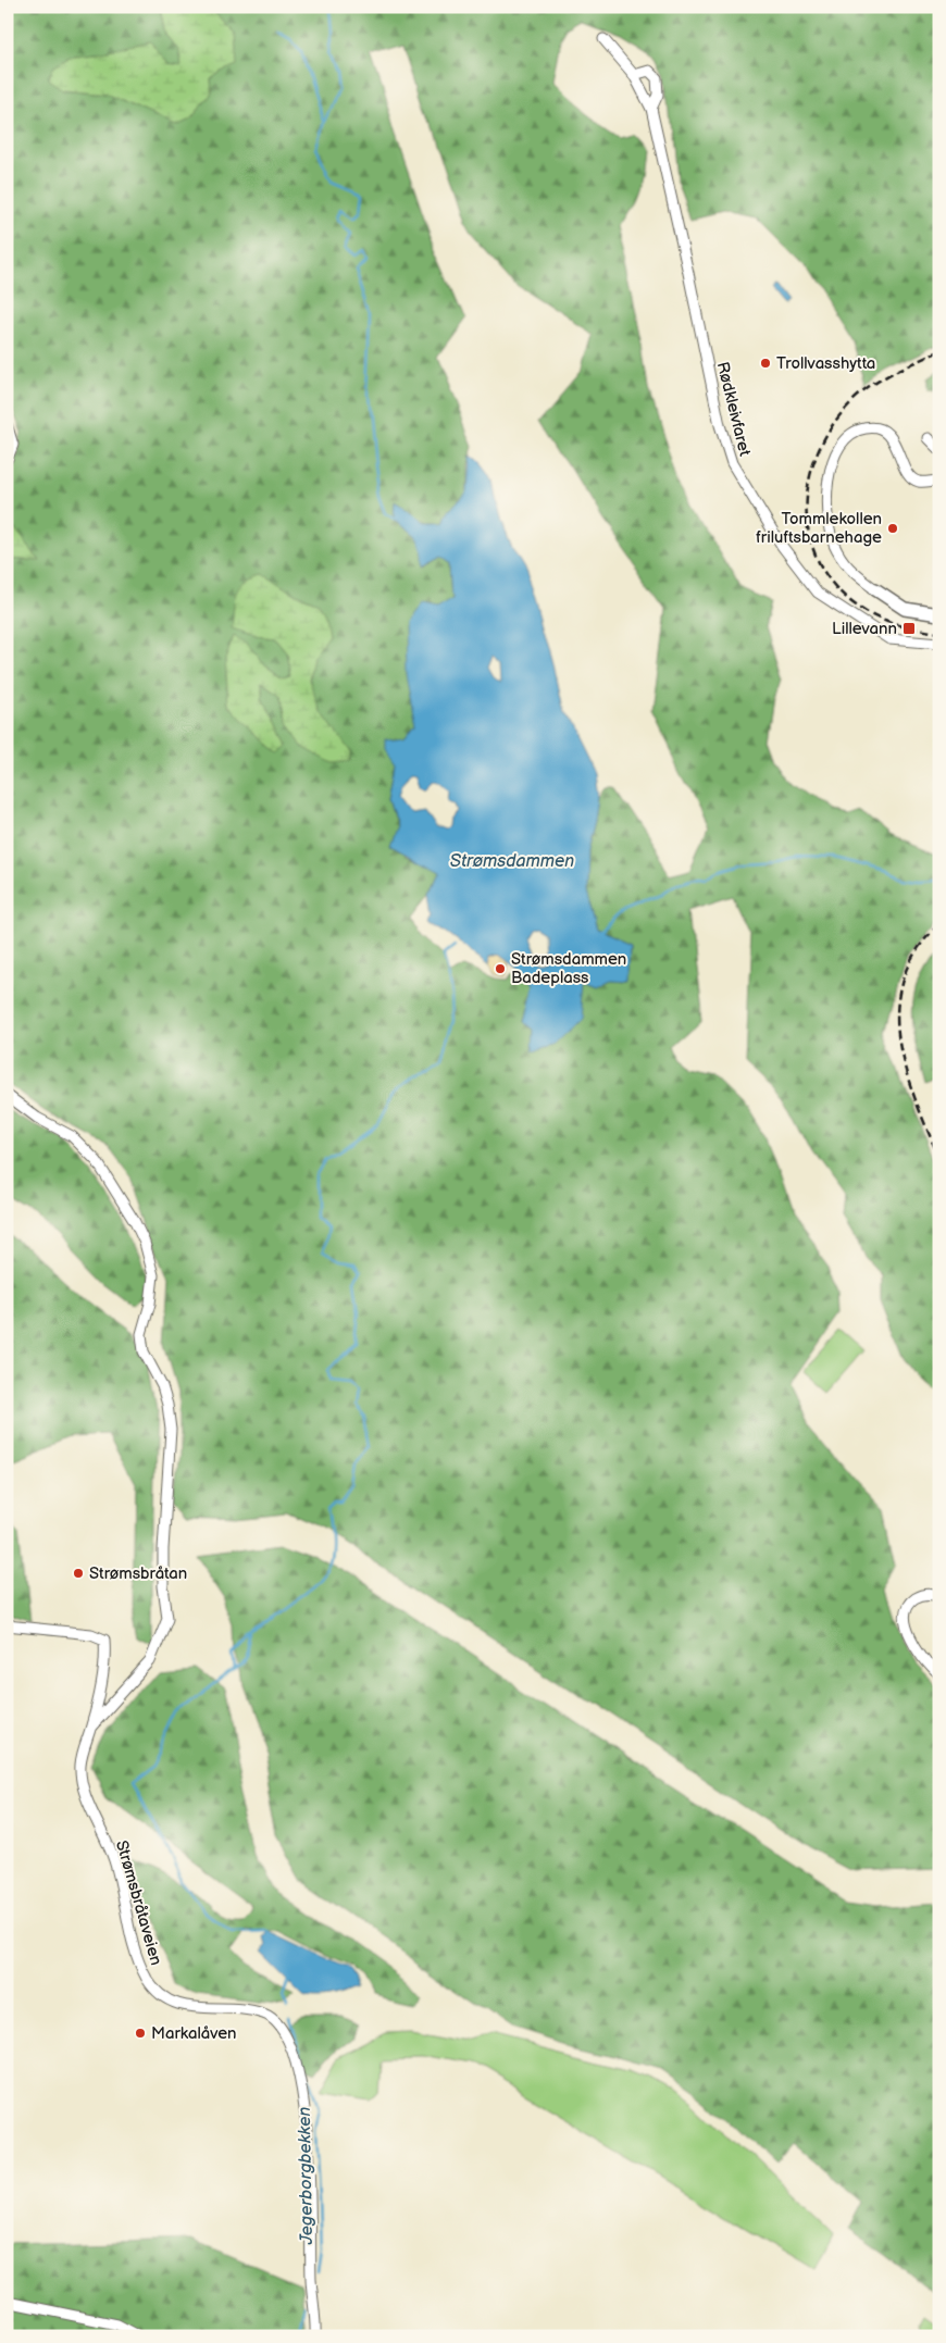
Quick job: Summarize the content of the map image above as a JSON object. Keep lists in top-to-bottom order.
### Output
{
  "streets": {
    "street": ["Rødkleivfaret", "Strømsbråtaveien"]
  },
  "water": ["Strømsdammen", "Jegerborgbekken"],
  "places": {
    "other": [
      "Trollvasshytta",
      "Tommlekollen friluftsbarnehage",
      "Strømsdammen Badeplass",
      "Strømsbråtan",
      "Markalåven"
    ],
    "transit": ["Lillevann"]
  }
}
